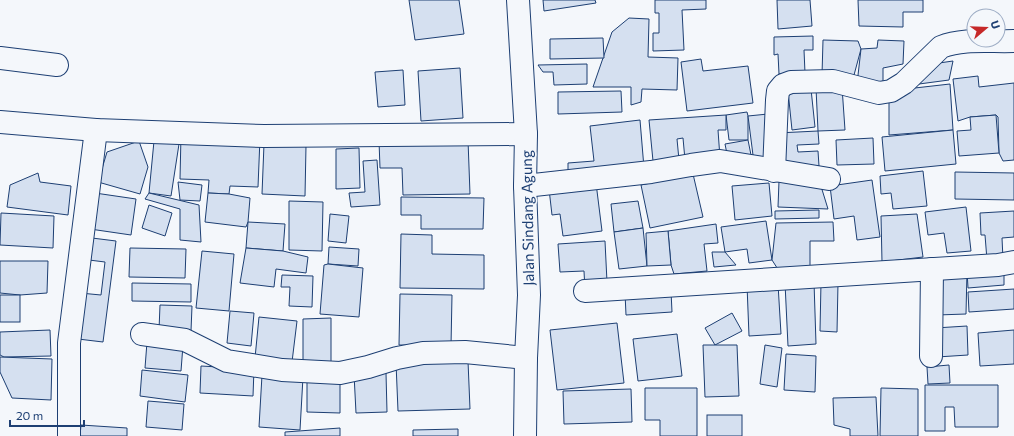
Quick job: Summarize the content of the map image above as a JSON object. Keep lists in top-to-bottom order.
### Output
{
  "streets": {
    "street": ["Jalan Sindang Agung"]
  },
  "scale_bar": "20 m",
  "north": "right"
}
